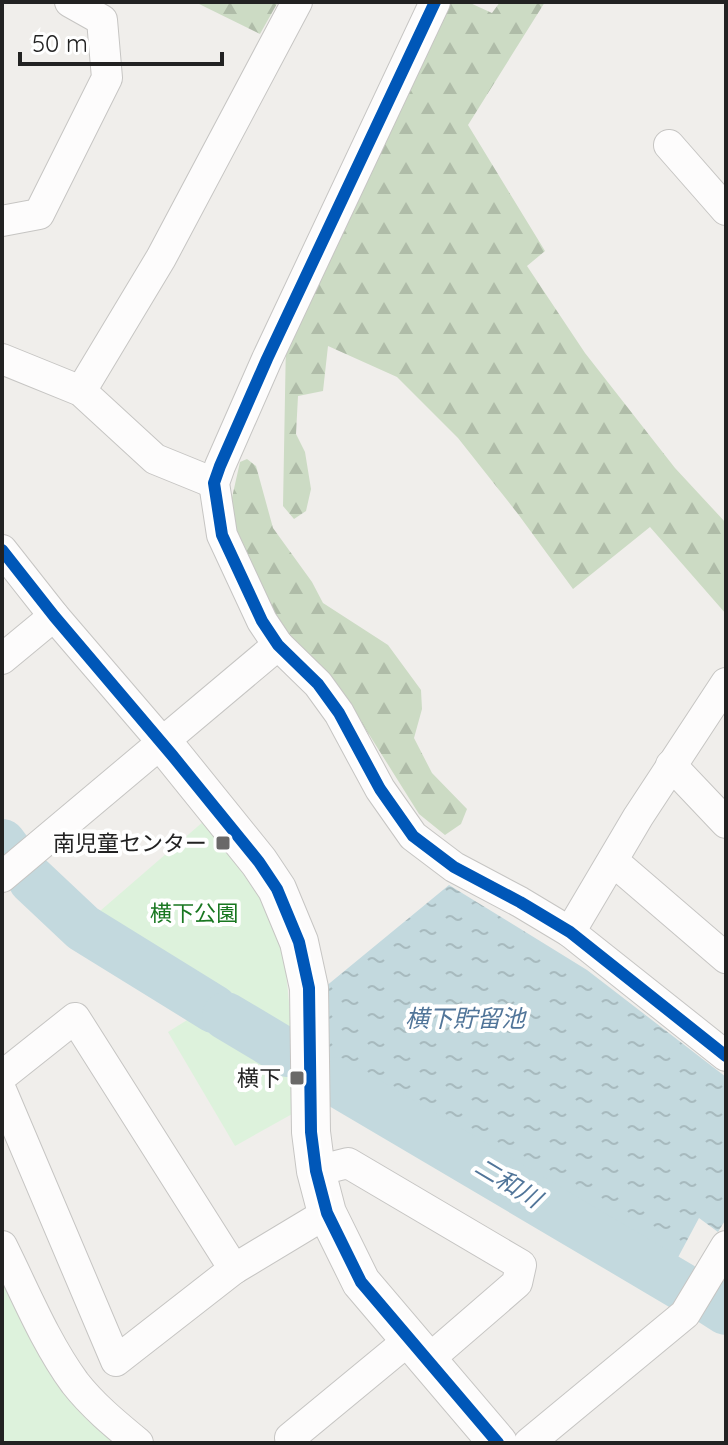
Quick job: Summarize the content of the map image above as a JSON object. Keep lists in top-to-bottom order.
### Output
{
  "water": ["横下貯留池", "二和川"],
  "parks": ["横下公園"],
  "places": {
    "transit": ["南児童センター", "横下"]
  },
  "scale_bar": "50 m"
}
